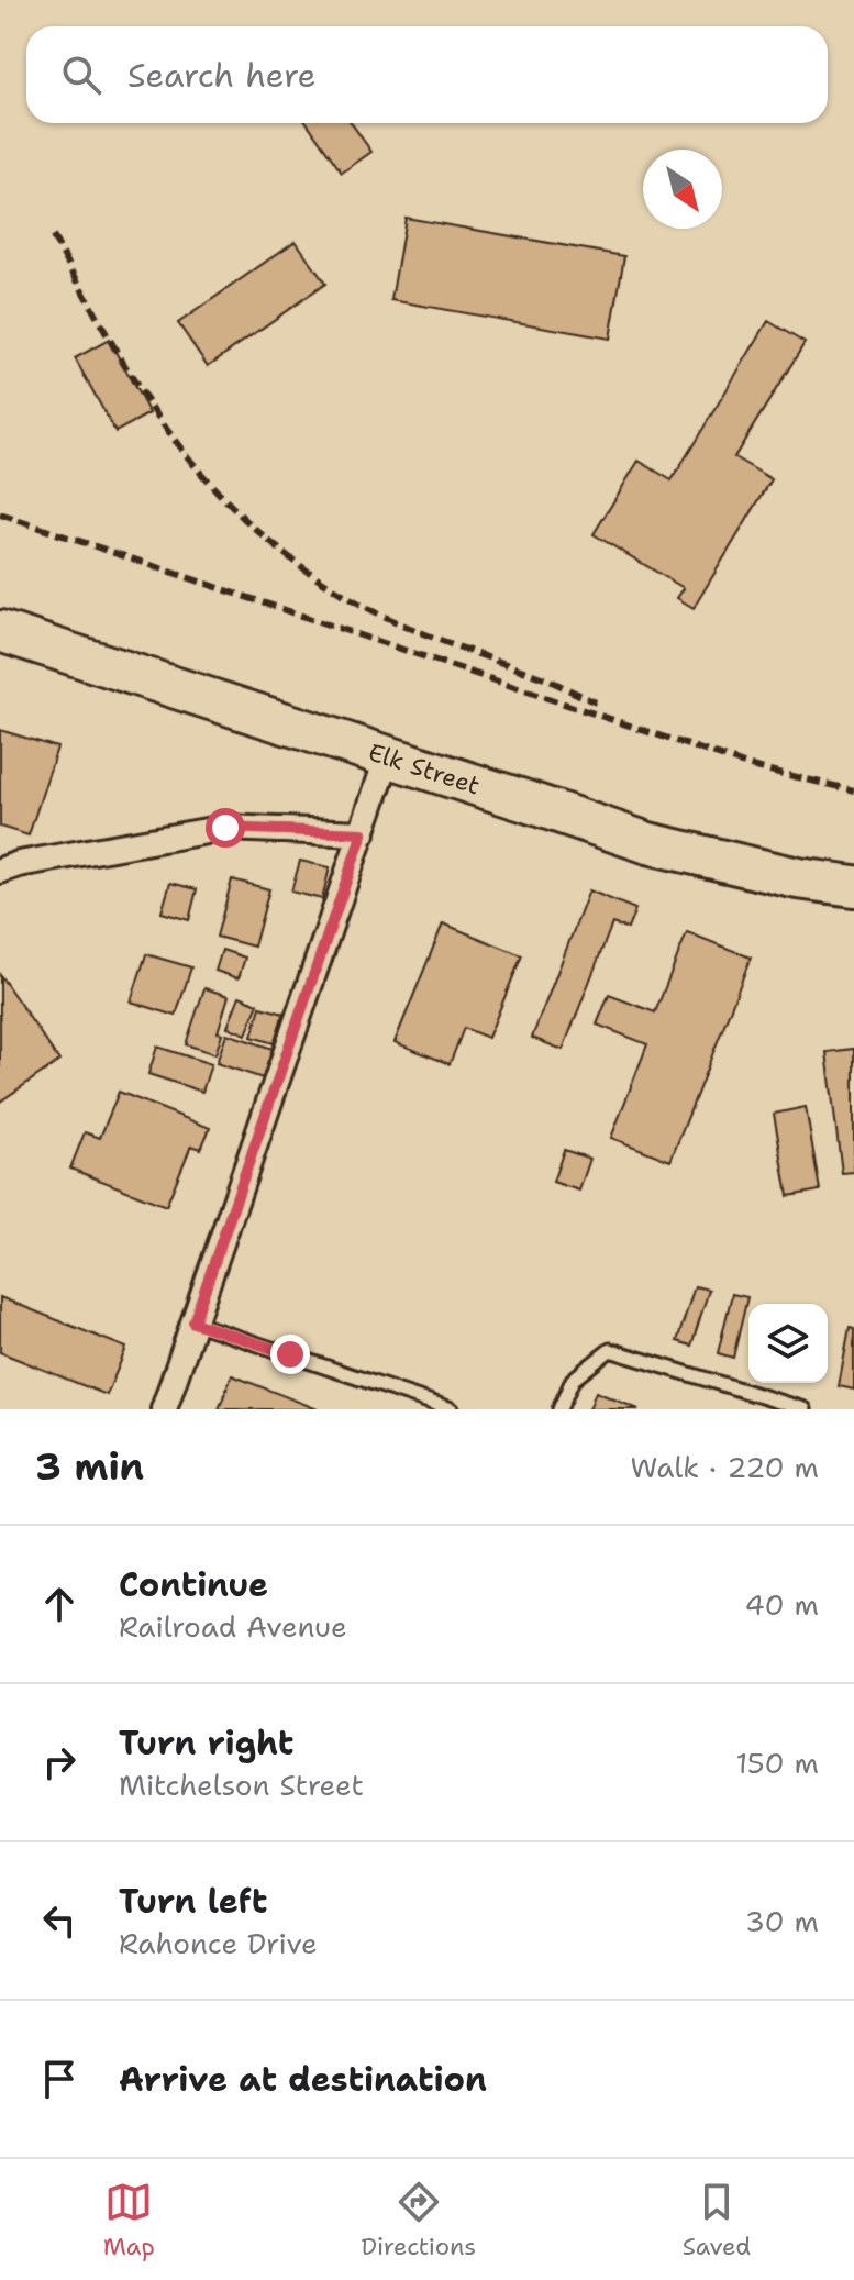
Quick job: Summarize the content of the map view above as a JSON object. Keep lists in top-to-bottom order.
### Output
{
  "streets": {
    "main road": ["Elk Street"]
  },
  "north": "bottom right",
  "page": {
    "search": "Search here",
    "heading": ["3 min", "Walk · 220 m"],
    "list": [
      ["Continue", "Railroad Avenue", "40 m"],
      ["Turn right", "Mitchelson Street", "150 m"],
      ["Turn left", "Rahonce Drive", "30 m"],
      "Arrive at destination"
    ],
    "nav": ["Map", "Directions", "Saved"]
  }
}
